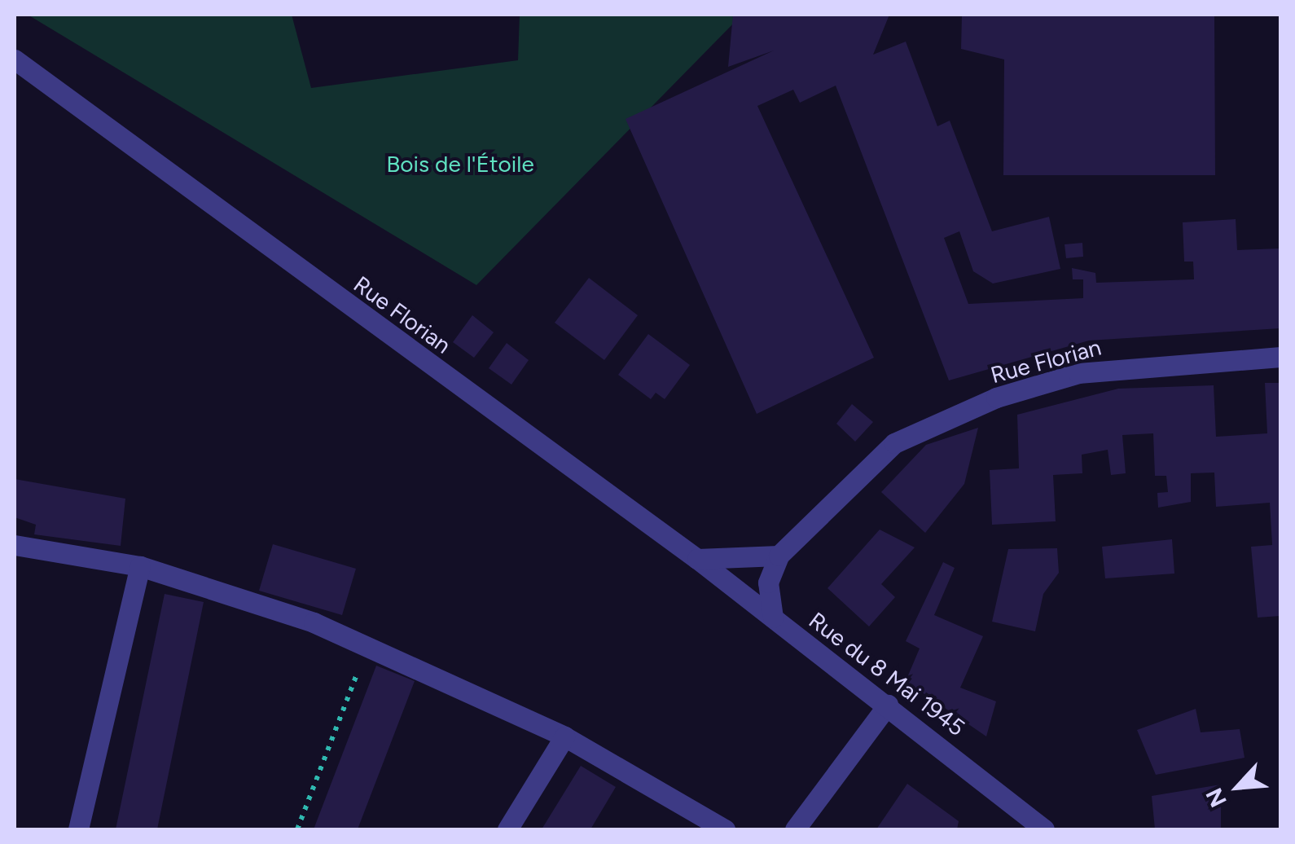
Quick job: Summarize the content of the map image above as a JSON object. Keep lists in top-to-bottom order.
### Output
{
  "streets": {
    "street": ["Rue Florian", "Rue du 8 Mai 1945"]
  },
  "crossings": [
    ["Rue Florian", "Rue du 8 Mai 1945"]
  ],
  "parks": ["Bois de l'Étoile"],
  "north": "bottom left"
}
